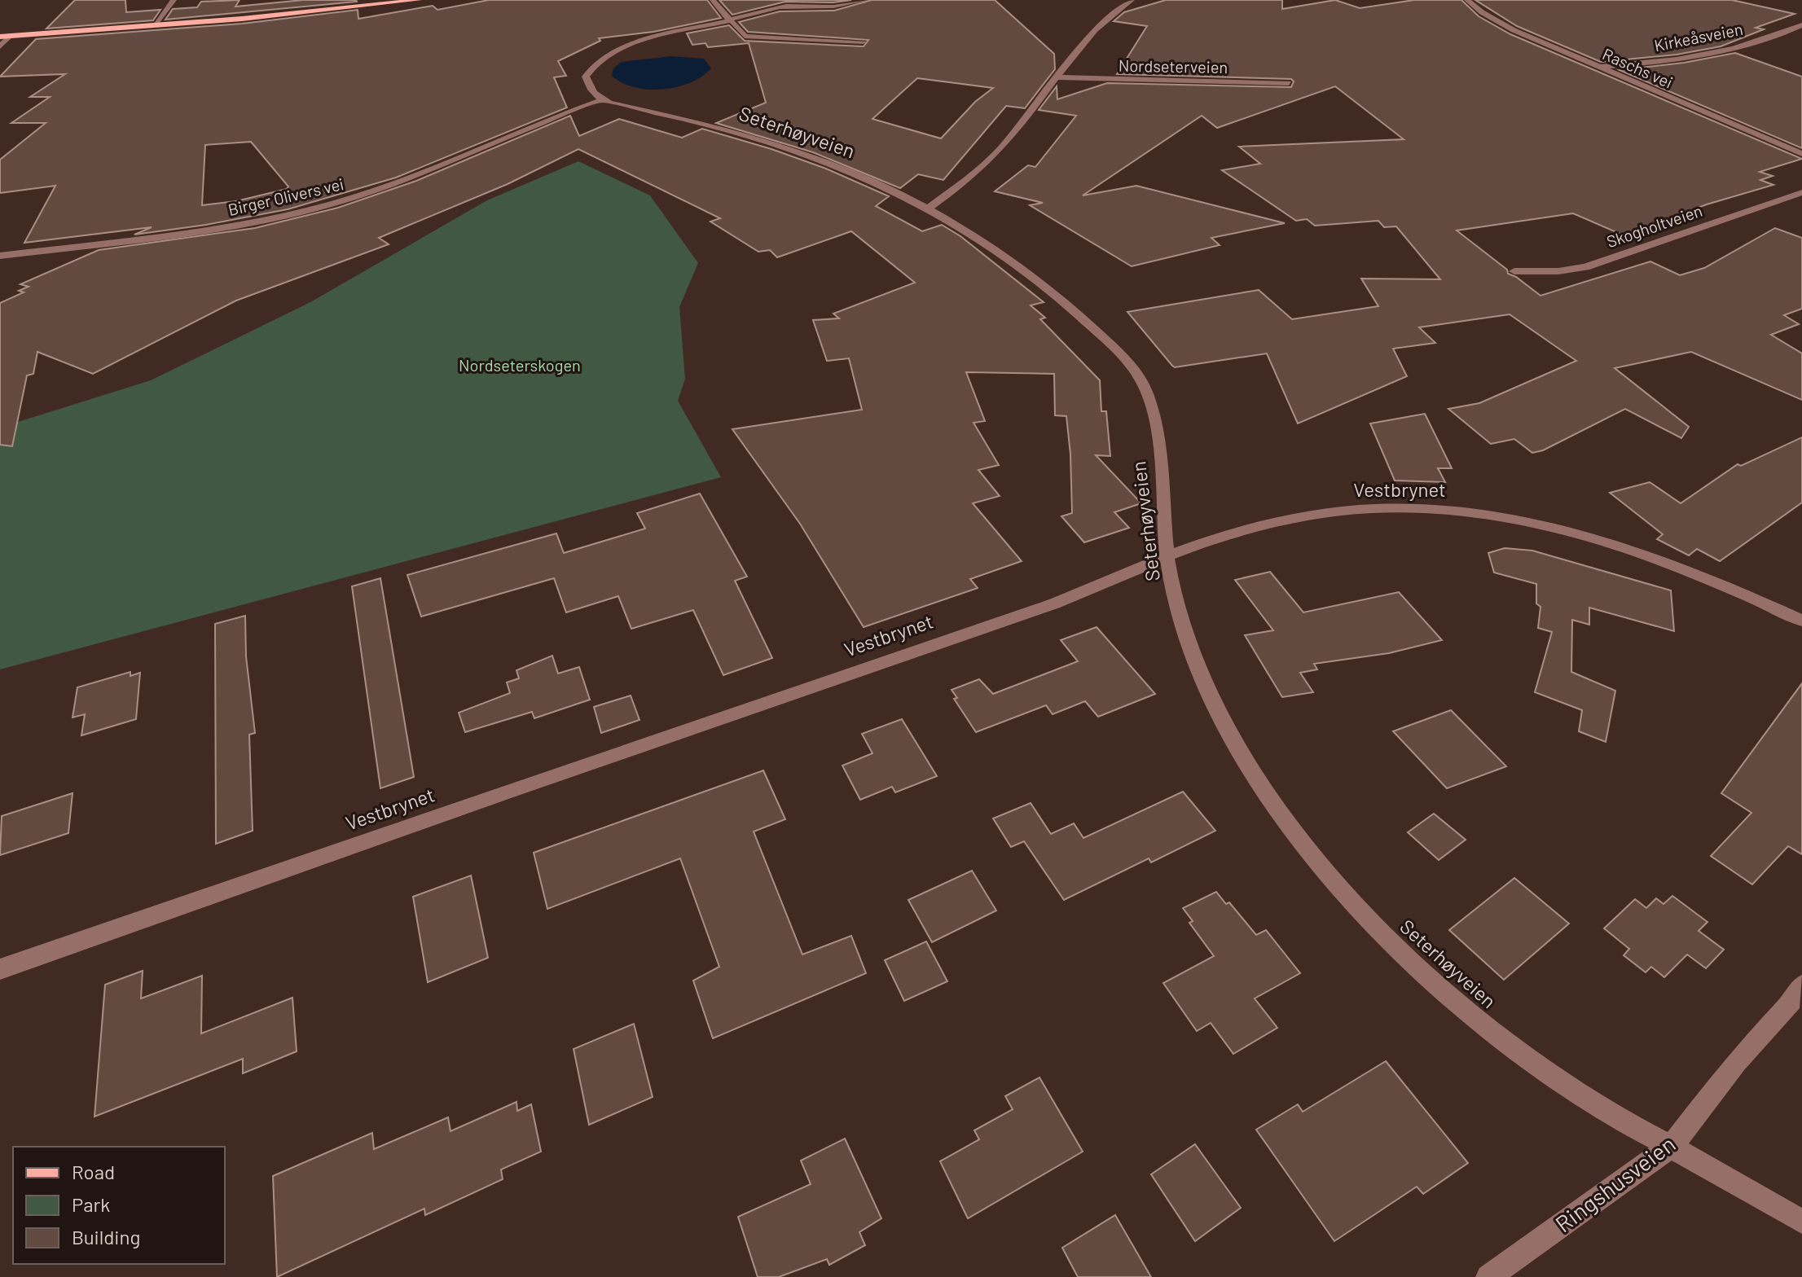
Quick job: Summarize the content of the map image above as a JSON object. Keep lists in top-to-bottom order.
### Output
{
  "streets": {
    "street": [
      "Kirkeåsveien",
      "Nordseterveien",
      "Raschs vei",
      "Seterhøyveien",
      "Birger Olivers vei",
      "Skogholtveien",
      "Vestbrynet",
      "Ringshusveien"
    ]
  },
  "crossings": [
    ["Kirkeåsveien", "Raschs vei"],
    ["Seterhøyveien", "Birger Olivers vei"],
    ["Seterhøyveien", "Vestbrynet"],
    ["Seterhøyveien", "Ringshusveien"]
  ],
  "parks": ["Nordseterskogen"],
  "legend": ["Road", "Park", "Building"]
}
